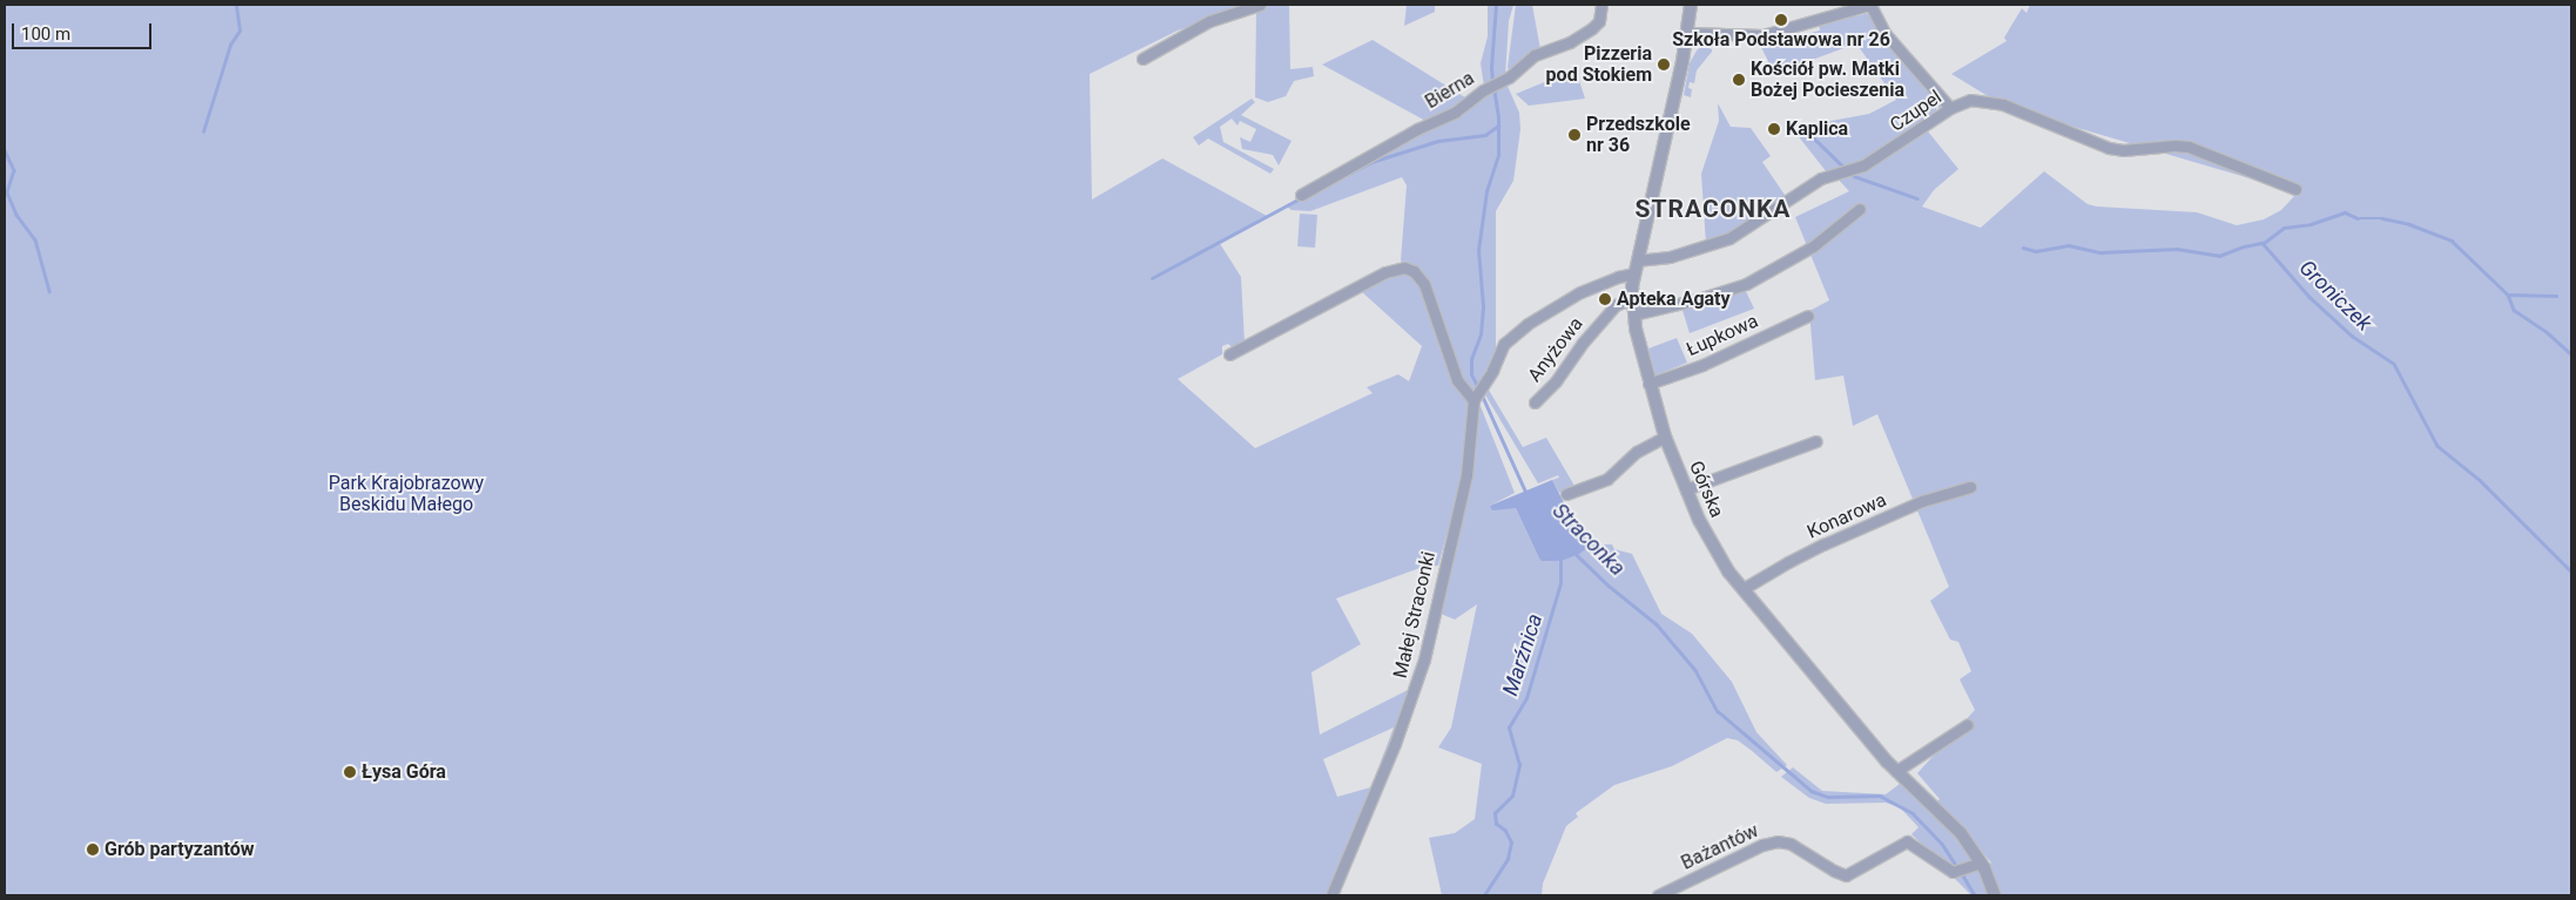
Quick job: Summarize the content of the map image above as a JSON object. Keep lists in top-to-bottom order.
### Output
{
  "streets": {
    "street": [
      "Bierna",
      "Czupel",
      "Łupkowa",
      "Anyżowa",
      "Górska",
      "Konarowa",
      "Małej Straconki",
      "Bażantów"
    ]
  },
  "crossings": [
    ["Czupel", "Górska"],
    ["Łupkowa", "Górska"],
    ["Anyżowa", "Górska"],
    ["Górska", "Konarowa"],
    ["Górska", "Bażantów"]
  ],
  "districts": ["STRACONKA"],
  "water": ["Groniczek", "Straconka", "Marźnica"],
  "parks": ["Park Krajobrazowy Beskidu Małego"],
  "places": [
    "Szkoła Podstawowa nr 26",
    "Pizzeria pod Stokiem",
    "Kościół pw. Matki Bożej Pocieszenia",
    "Kaplica",
    "Przedszkole nr 36",
    "Apteka Agaty",
    "Łysa Góra",
    "Grób partyzantów"
  ],
  "scale_bar": "100 m"
}
